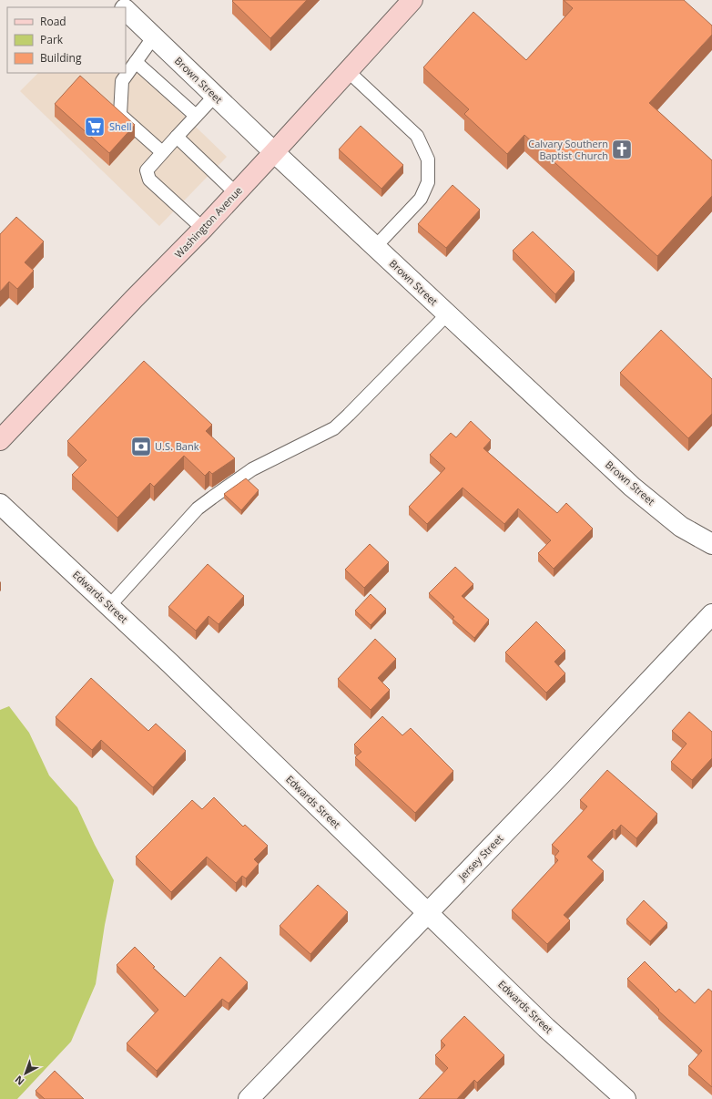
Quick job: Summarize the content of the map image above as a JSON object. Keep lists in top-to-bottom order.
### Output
{
  "streets": {
    "main road": ["Washington Avenue"],
    "street": ["Brown Street", "Edwards Street", "Jersey Street"]
  },
  "crossings": [
    ["Brown Street", "Washington Avenue"],
    ["Edwards Street", "Jersey Street"]
  ],
  "places": {
    "supermarket": ["Shell"],
    "church": ["Calvary Southern Baptist Church"],
    "bank": ["U.S. Bank"]
  },
  "legend": ["Road", "Park", "Building"],
  "north": "bottom left"
}
